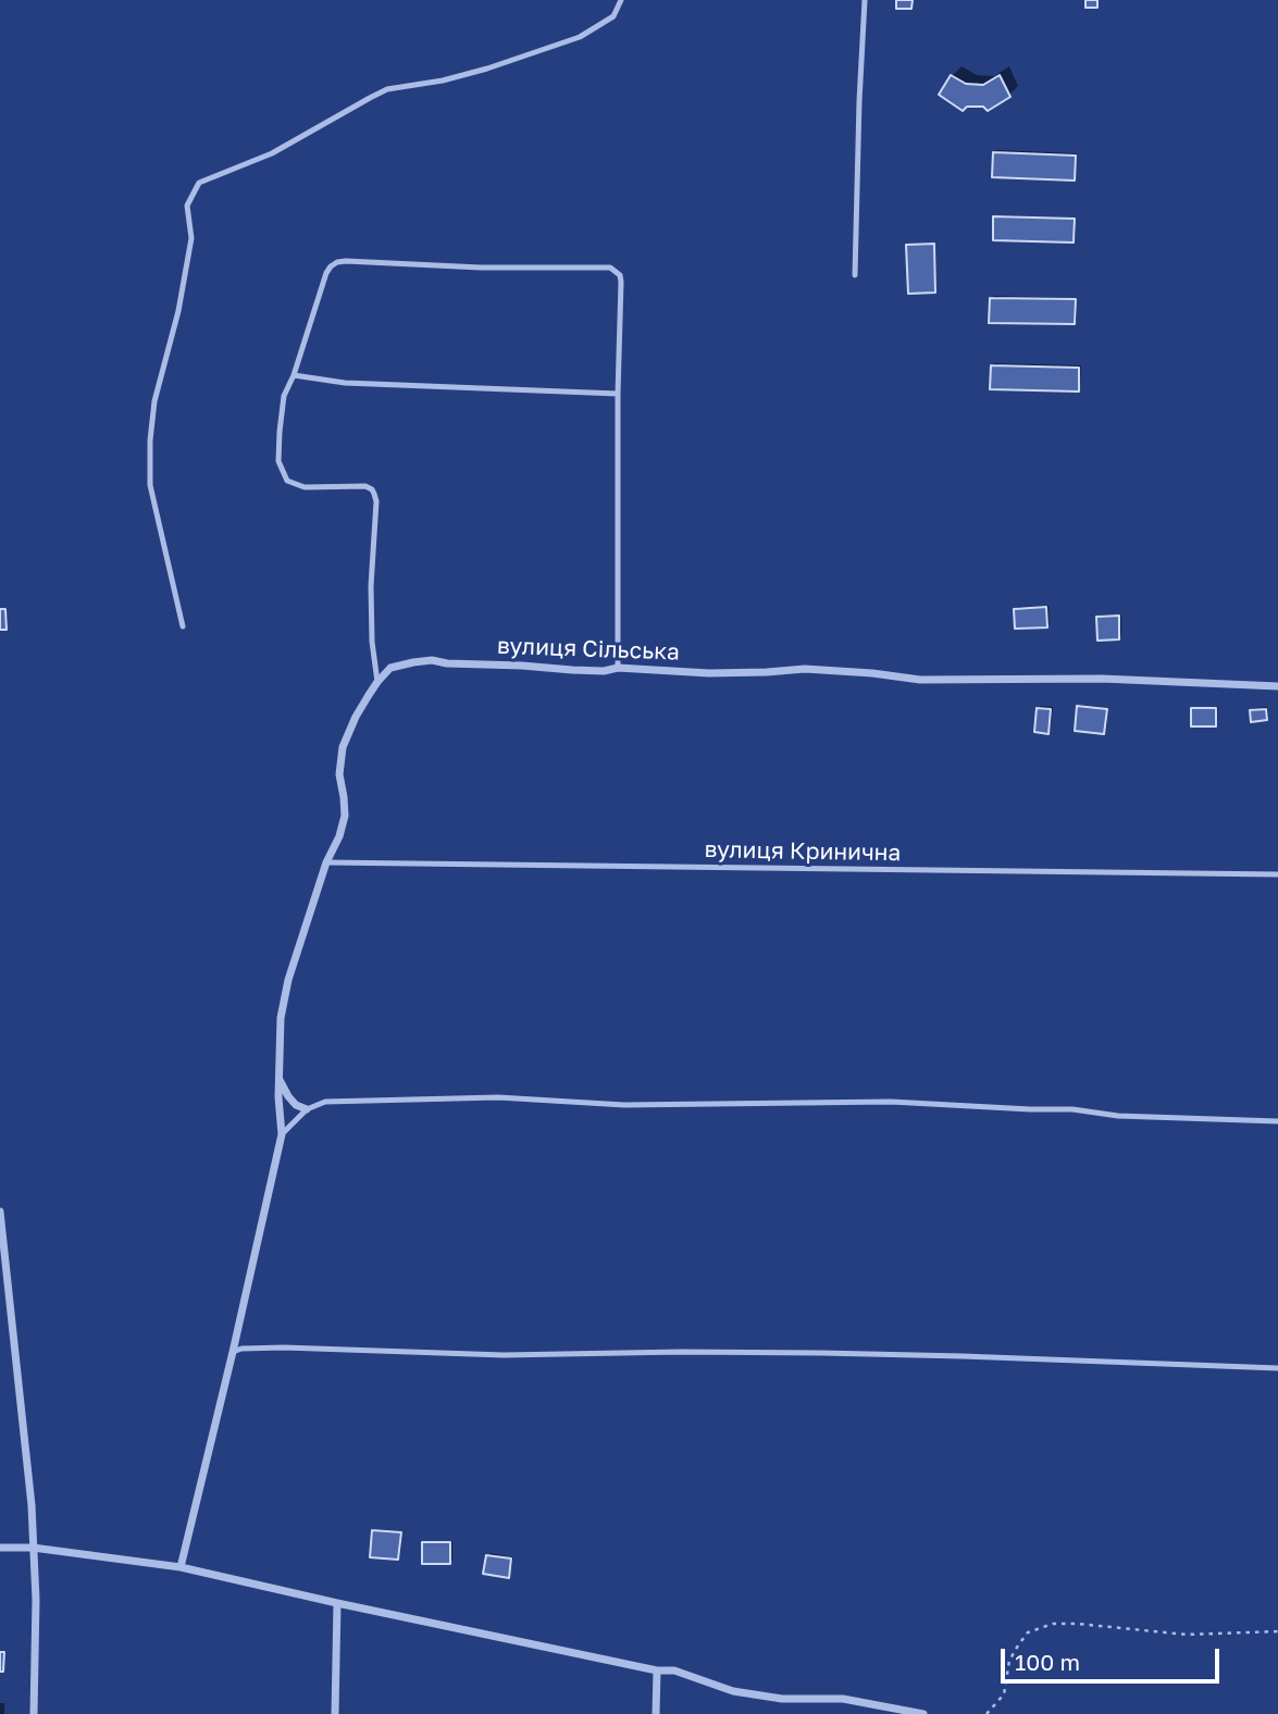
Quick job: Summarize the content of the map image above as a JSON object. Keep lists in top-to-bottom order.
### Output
{
  "streets": {
    "street": ["вулиця Сільська"],
    "lane": ["вулиця Кринична"]
  },
  "crossings": [
    ["вулиця Сільська", "вулиця Кринична"]
  ],
  "scale_bar": "100 m"
}
